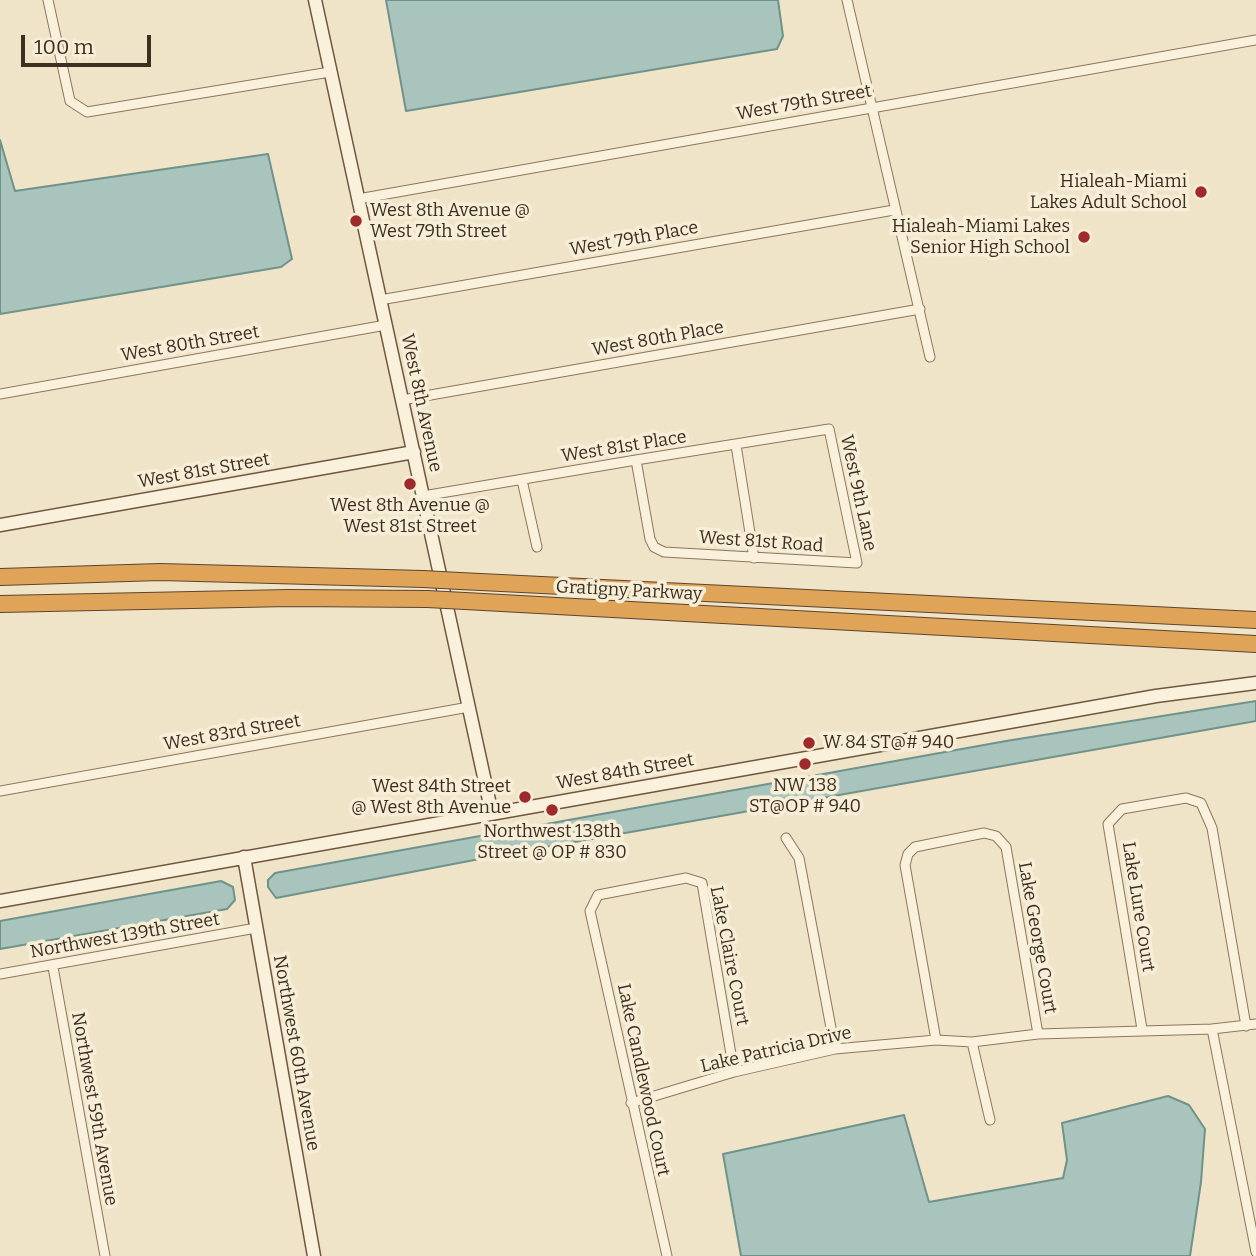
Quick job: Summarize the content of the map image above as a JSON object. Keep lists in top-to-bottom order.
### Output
{
  "streets": {
    "highway": ["Gratigny Parkway"],
    "street": [
      "West 79th Street",
      "West 79th Place",
      "West 80th Place",
      "West 80th Street",
      "West 8th Avenue",
      "West 81st Place",
      "West 81st Street",
      "West 9th Lane",
      "West 81st Road",
      "West 83rd Street",
      "West 84th Street",
      "Lake Lure Court",
      "Northwest 139th Street",
      "Lake George Court",
      "Lake Claire Court",
      "Lake Patricia Drive",
      "Northwest 60th Avenue",
      "Lake Candlewood Court",
      "Northwest 59th Avenue"
    ]
  },
  "crossings": [
    ["West 79th Street", "West 8th Avenue"],
    ["West 79th Place", "West 8th Avenue"],
    ["West 80th Place", "West 8th Avenue"],
    ["West 80th Street", "West 8th Avenue"],
    ["West 8th Avenue", "West 81st Place"],
    ["West 8th Avenue", "West 81st Street"],
    ["West 8th Avenue", "West 83rd Street"],
    ["West 8th Avenue", "West 84th Street"],
    ["West 81st Place", "West 9th Lane"],
    ["West 81st Place", "West 81st Road"],
    ["West 9th Lane", "West 81st Road"],
    ["West 84th Street", "Northwest 60th Avenue"],
    ["Lake Lure Court", "Lake Patricia Drive"],
    ["Northwest 139th Street", "Northwest 60th Avenue"],
    ["Northwest 139th Street", "Northwest 59th Avenue"],
    ["Lake George Court", "Lake Patricia Drive"],
    ["Lake Claire Court", "Lake Patricia Drive"],
    ["Lake Claire Court", "Lake Candlewood Court"],
    ["Lake Patricia Drive", "Lake Candlewood Court"]
  ],
  "places": [
    "Hialeah-Miami Lakes Adult School",
    "West 8th Avenue @ West 79th Street",
    "Hialeah-Miami Lakes Senior High School",
    "West 8th Avenue @ West 81st Street",
    "W 84 ST@# 940",
    "NW 138 ST@OP # 940",
    "West 84th Street @ West 8th Avenue",
    "Northwest 138th Street @ OP # 830"
  ],
  "scale_bar": "100 m"
}
